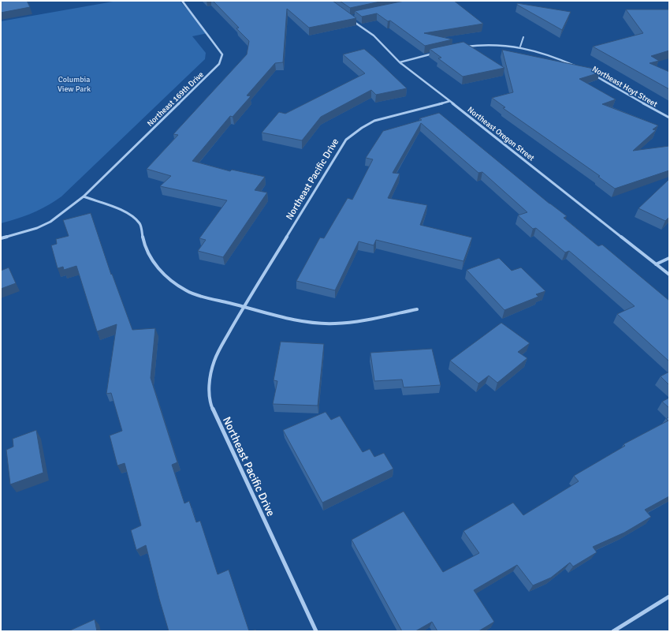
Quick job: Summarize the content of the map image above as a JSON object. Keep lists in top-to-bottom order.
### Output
{
  "streets": {
    "street": [
      "Northeast Hoyt Street",
      "Northeast 169th Drive",
      "Northeast Oregon Street",
      "Northeast Pacific Drive"
    ]
  },
  "crossings": [
    ["Northeast Oregon Street", "Northeast Pacific Drive"]
  ],
  "parks": ["Columbia View Park"]
}
